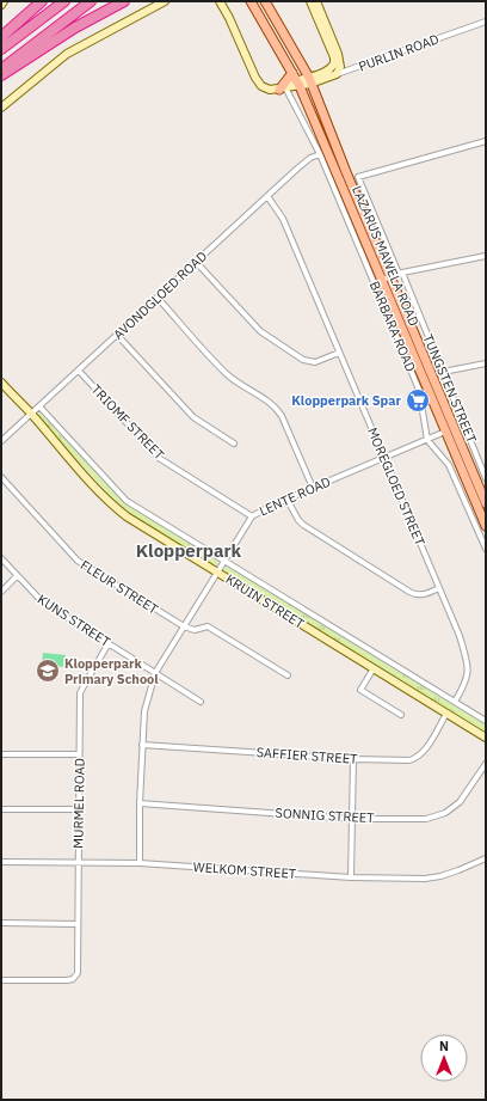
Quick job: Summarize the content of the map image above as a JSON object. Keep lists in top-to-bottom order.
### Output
{
  "streets": {
    "main road": ["PURLIN ROAD", "LAZARUS MAWELA ROAD", "KRUIN STREET"],
    "street": [
      "AVONDGLOED ROAD",
      "BARBARA ROAD",
      "TUNGSTEN STREET",
      "TRIOMF STREET",
      "MOREGLOED STREET",
      "LENTE ROAD",
      "FLEUR STREET",
      "KUNS STREET",
      "SAFFIER STREET",
      "MURMEL ROAD",
      "SONNIG STREET",
      "WELKOM STREET"
    ]
  },
  "crossings": [
    ["PURLIN ROAD", "LAZARUS MAWELA ROAD"],
    ["LAZARUS MAWELA ROAD", "LENTE ROAD"],
    ["AVONDGLOED ROAD", "BARBARA ROAD"],
    ["AVONDGLOED ROAD", "TRIOMF STREET"],
    ["AVONDGLOED ROAD", "MOREGLOED STREET"],
    ["AVONDGLOED ROAD", "KRUIN STREET"],
    ["BARBARA ROAD", "LENTE ROAD"],
    ["TRIOMF STREET", "LENTE ROAD"],
    ["MOREGLOED STREET", "LENTE ROAD"],
    ["MOREGLOED STREET", "KRUIN STREET"],
    ["LENTE ROAD", "FLEUR STREET"],
    ["LENTE ROAD", "KRUIN STREET"],
    ["LENTE ROAD", "KUNS STREET"],
    ["LENTE ROAD", "SAFFIER STREET"],
    ["LENTE ROAD", "SONNIG STREET"],
    ["LENTE ROAD", "WELKOM STREET"],
    ["KRUIN STREET", "SAFFIER STREET"],
    ["KUNS STREET", "MURMEL ROAD"],
    ["MURMEL ROAD", "WELKOM STREET"]
  ],
  "districts": ["Klopperpark"],
  "places": {
    "supermarket": ["Klopperpark Spar"],
    "school or university": ["Klopperpark Primary School"]
  },
  "north": "top"
}
